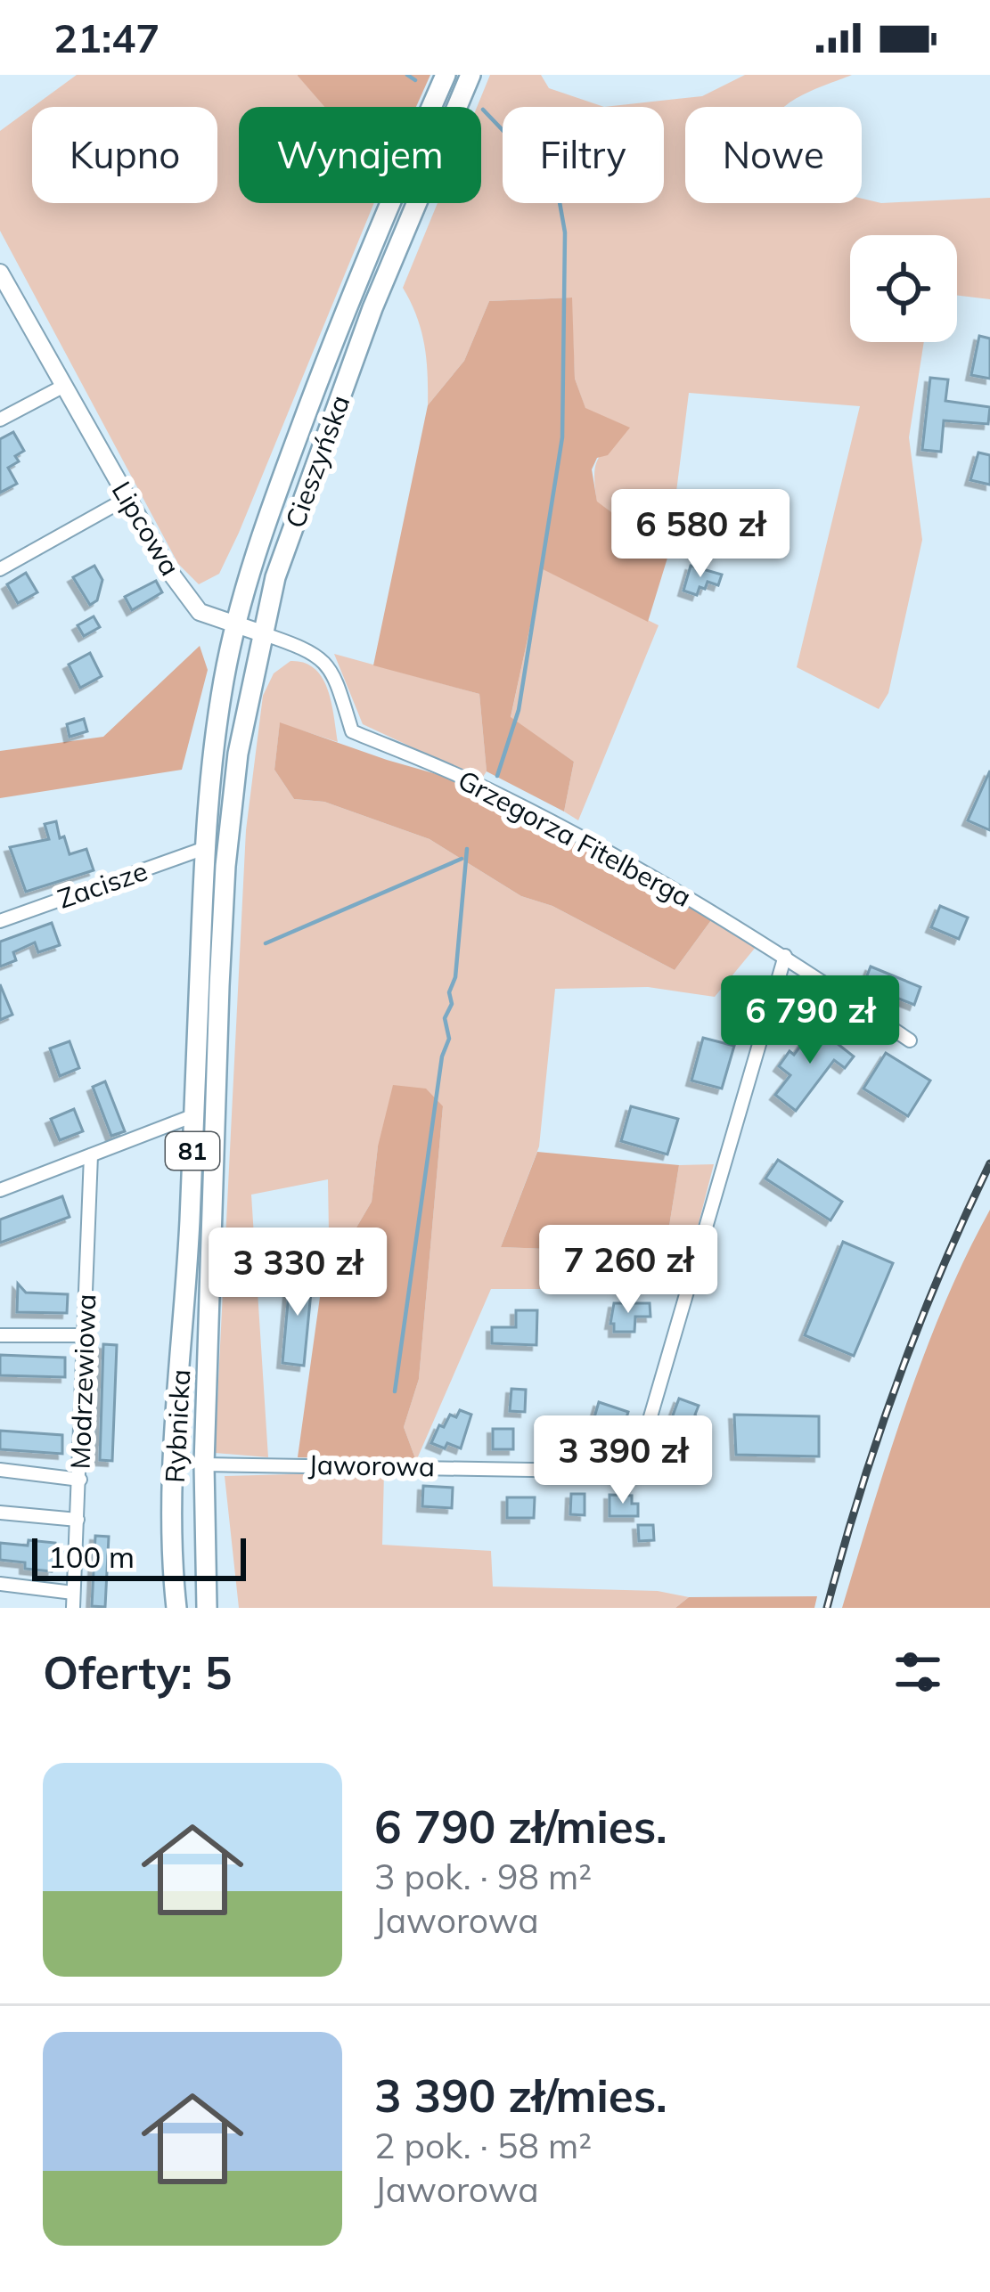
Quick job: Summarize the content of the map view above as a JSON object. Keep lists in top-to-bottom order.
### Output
{
  "streets": {
    "main road": ["Cieszyńska", "81", "Rybnicka"],
    "street": [
      "Lipcowa",
      "Grzegorza Fitelberga",
      "Zacisze",
      "Modrzewiowa",
      "Jaworowa"
    ]
  },
  "crossings": [
    ["Cieszyńska", "Lipcowa"],
    ["Cieszyńska", "Grzegorza Fitelberga"],
    ["Cieszyńska", "Zacisze"],
    ["Cieszyńska", "Rybnicka"],
    ["Lipcowa", "Grzegorza Fitelberga"],
    ["Grzegorza Fitelberga", "Jaworowa"],
    ["Zacisze", "Rybnicka"],
    ["Rybnicka", "Jaworowa"]
  ],
  "scale_bar": "100 m",
  "page": {
    "status": "21:47",
    "chip": [
      "Kupno",
      "Wynajem",
      "Filtry",
      "Nowe"
    ],
    "price": [
      "6 580 zł",
      "6 790 zł",
      "7 260 zł",
      "3 330 zł",
      "3 390 zł"
    ],
    "scale": "100 m",
    "heading": "Oferty: 5",
    "list": [
      {
        "name": "6 790 zł/mies.",
        "note": "3 pok. · 98 m² · Jaworowa"
      },
      {
        "name": "3 390 zł/mies.",
        "note": "2 pok. · 58 m² · Jaworowa"
      }
    ]
  }
}
